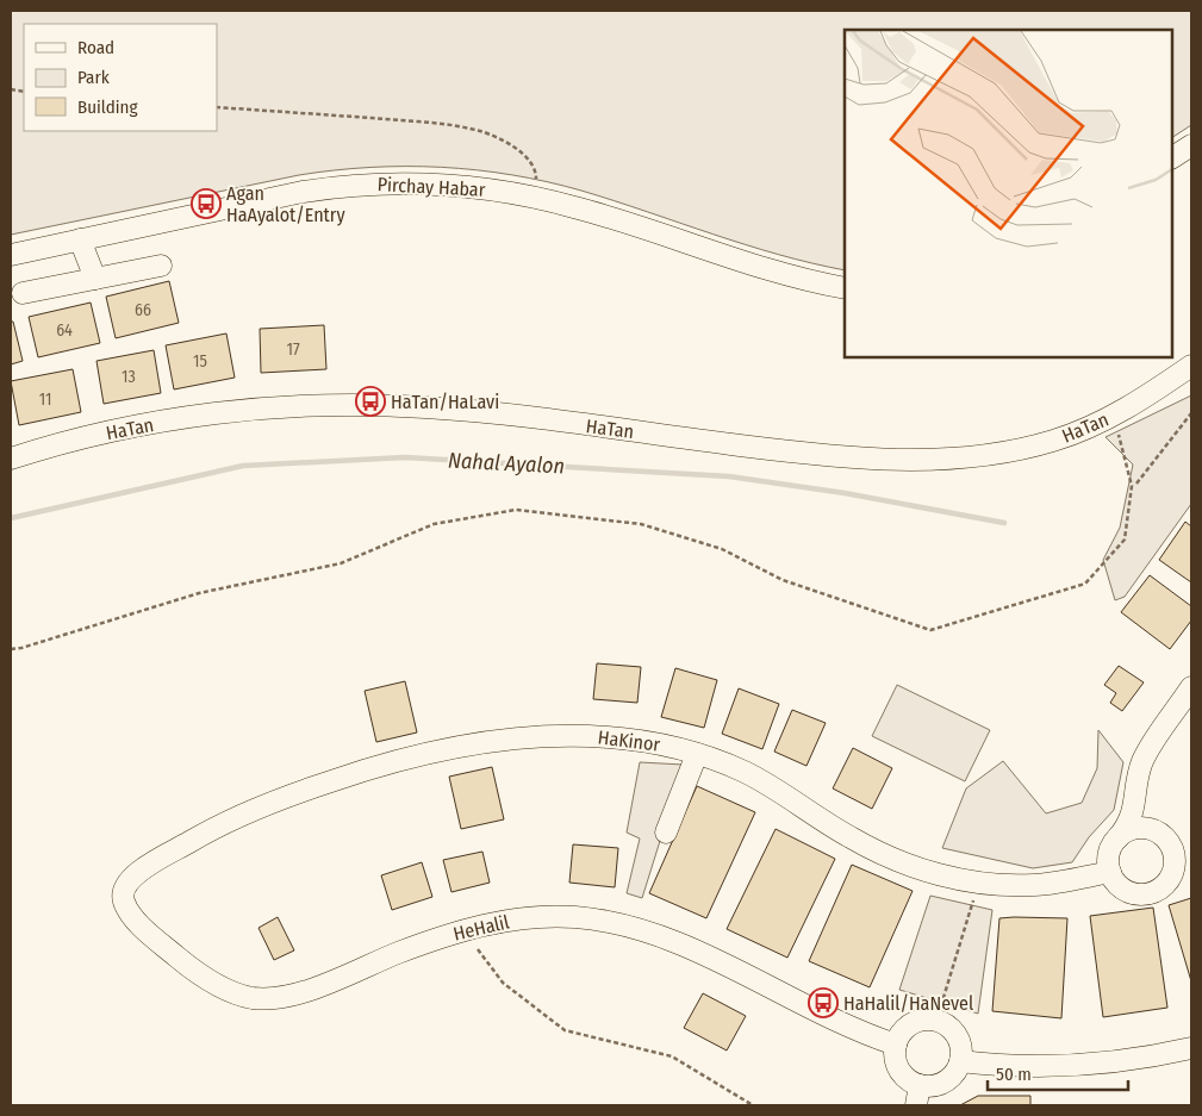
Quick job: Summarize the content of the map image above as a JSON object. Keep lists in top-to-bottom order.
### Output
{
  "streets": {
    "street": [
      "Pirchay Habar",
      "HaTan",
      "HaKinor",
      "HeHalil"
    ]
  },
  "crossings": [
    ["HaKinor", "HeHalil"]
  ],
  "water": ["Nahal Ayalon"],
  "places": {
    "bus stop": ["Agan HaAyalot/Entry", "HaTan/HaLavi", "HaHalil/HaNevel"]
  },
  "house_numbers": [
    "66",
    "64",
    "17",
    "15",
    "13",
    "11"
  ],
  "legend": ["Road", "Park", "Building"],
  "scale_bar": "50 m"
}
